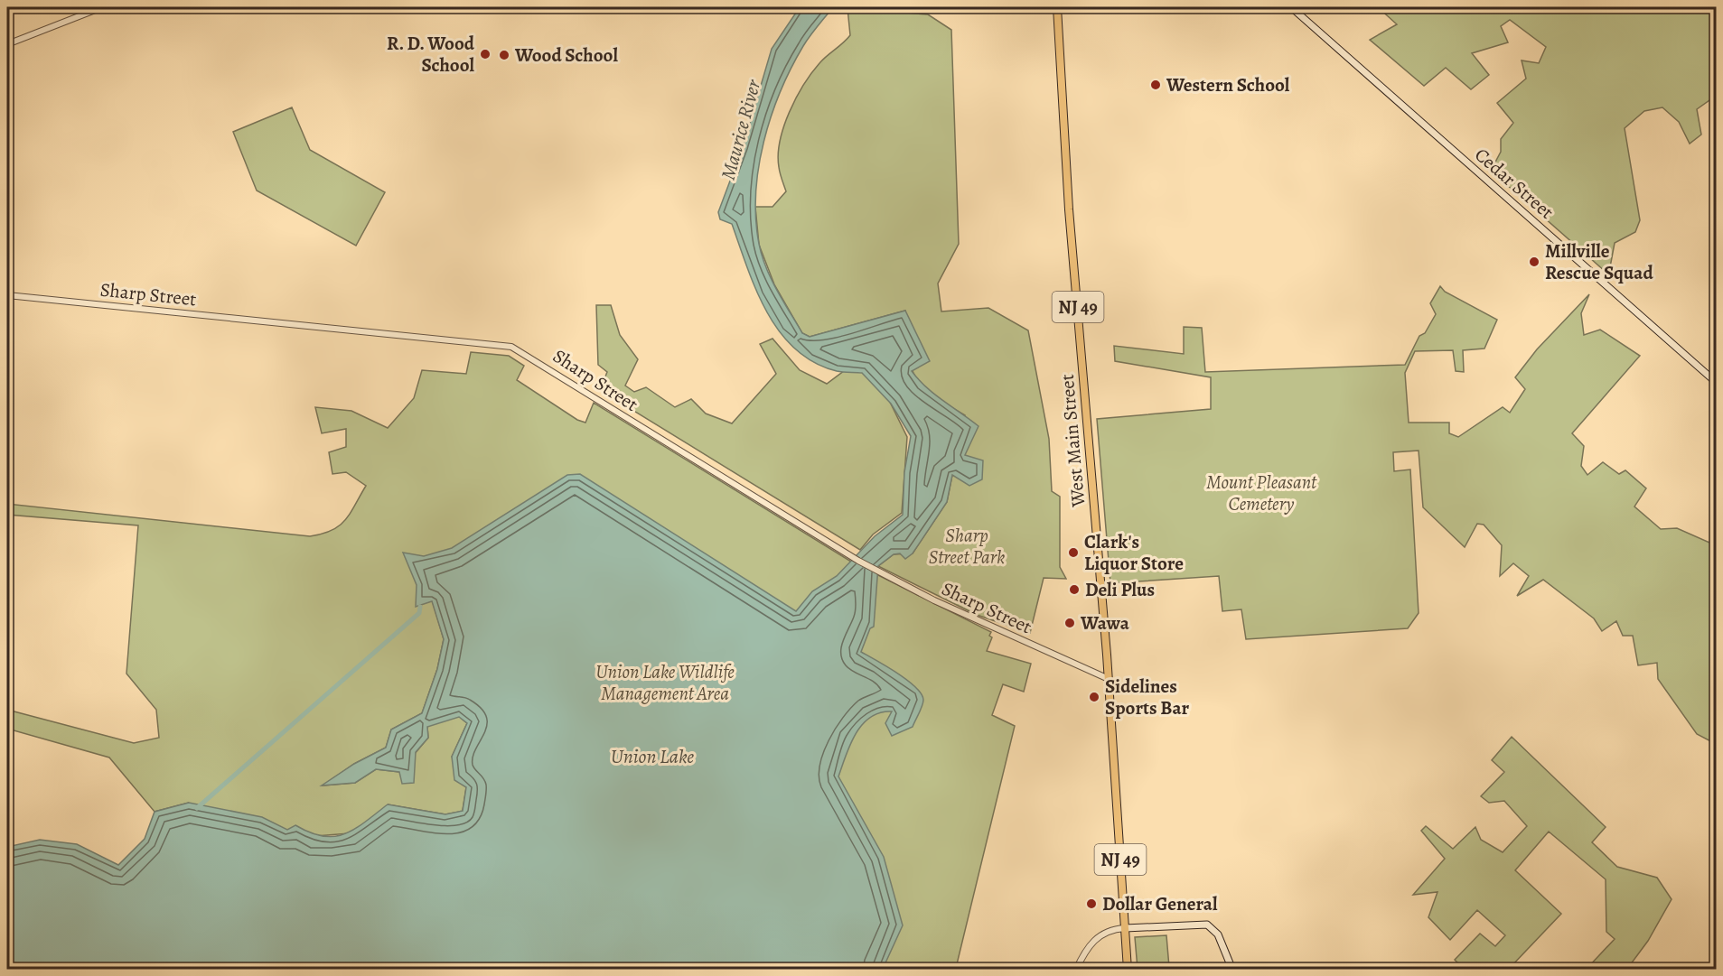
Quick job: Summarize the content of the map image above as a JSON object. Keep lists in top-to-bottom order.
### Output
{
  "streets": {
    "highway": ["NJ 49", "West Main Street"],
    "main road": ["Cedar Street"],
    "street": ["Sharp Street"]
  },
  "crossings": [
    ["Sharp Street", "West Main Street"]
  ],
  "water": ["Maurice River", "Union Lake"],
  "parks": ["Mount Pleasant Cemetery", "Sharp Street Park", "Union Lake Wildlife Management Area"],
  "places": [
    "R. D. Wood School",
    "Wood School",
    "Western School",
    "Millville Rescue Squad",
    "Clark's Liquor Store",
    "Deli Plus",
    "Wawa",
    "Sidelines Sports Bar",
    "Dollar General"
  ]
}
